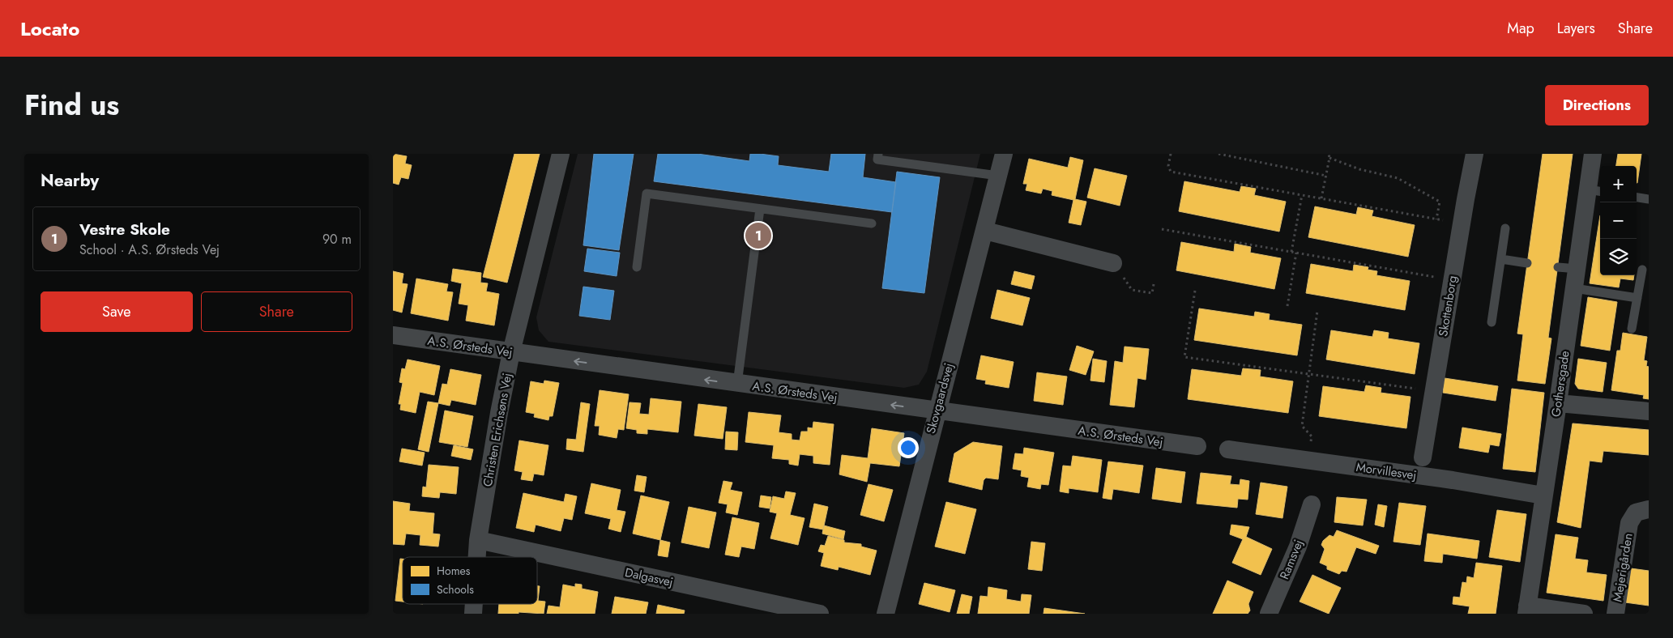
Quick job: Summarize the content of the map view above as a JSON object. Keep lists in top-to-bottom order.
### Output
{
  "streets": {
    "street": [
      "Skottenborg",
      "A.S. Ørsteds Vej",
      "Gothersgade",
      "Skovgaardsvej",
      "Christen Erichsøns Vej",
      "Morvillesvej",
      "Ramsvej",
      "Mejerigården",
      "Dalgasvej"
    ]
  },
  "crossings": [
    ["A.S. Ørsteds Vej", "Skovgaardsvej"],
    ["A.S. Ørsteds Vej", "Christen Erichsøns Vej"],
    ["Gothersgade", "Morvillesvej"],
    ["Christen Erichsøns Vej", "Dalgasvej"]
  ],
  "one_way": ["A.S. Ørsteds Vej"],
  "legend": ["Homes", "Schools"],
  "page": {
    "header": "Locato",
    "nav": ["Map", "Layers", "Share"],
    "title": "Find us",
    "buttons": [
      "Directions",
      ["Save", "Share"]
    ],
    "heading": "Nearby",
    "map_buttons": ["+", "−"],
    "list": [
      {
        "mark": "1",
        "name": "Vestre Skole",
        "note": "School · A.S. Ørsteds Vej",
        "value": "90 m"
      }
    ],
    "pins": "1"
  }
}
